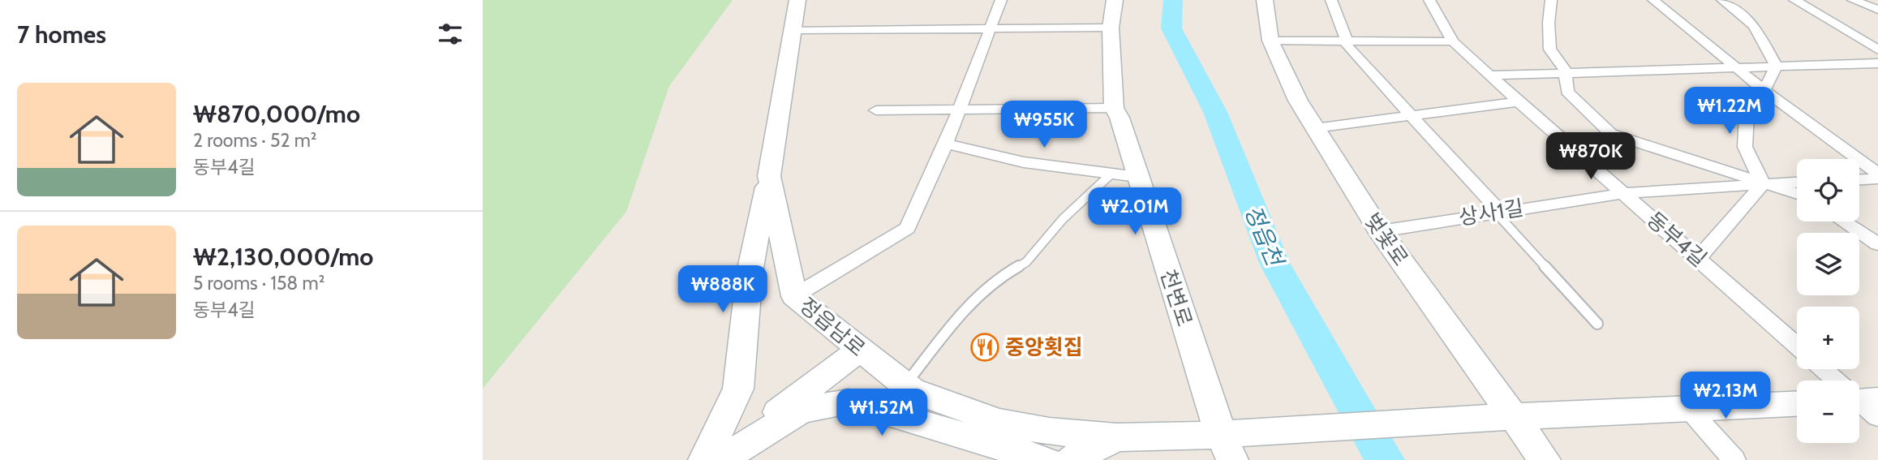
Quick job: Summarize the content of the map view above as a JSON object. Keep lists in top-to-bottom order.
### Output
{
  "streets": {
    "street": [
      "상사1길",
      "벚꽃로",
      "동부4길",
      "천변로",
      "정읍남로"
    ]
  },
  "crossings": [
    ["상사1길", "벚꽃로"],
    ["상사1길", "동부4길"],
    ["벚꽃로", "정읍남로"],
    ["천변로", "정읍남로"]
  ],
  "water": ["정읍천"],
  "places": {
    "restaurant": ["중앙횟집"]
  },
  "page": {
    "heading": "7 homes",
    "list": [
      {
        "name": "₩870,000/mo",
        "note": "2 rooms · 52 m² · 동부4길"
      },
      {
        "name": "₩2,130,000/mo",
        "note": "5 rooms · 158 m² · 동부4길"
      }
    ],
    "price": [
      "₩1.22M",
      "₩955K",
      "₩870K",
      "₩2.01M",
      "₩888K",
      "₩2.13M",
      "₩1.52M"
    ],
    "map_buttons": ["+", "−"]
  }
}
